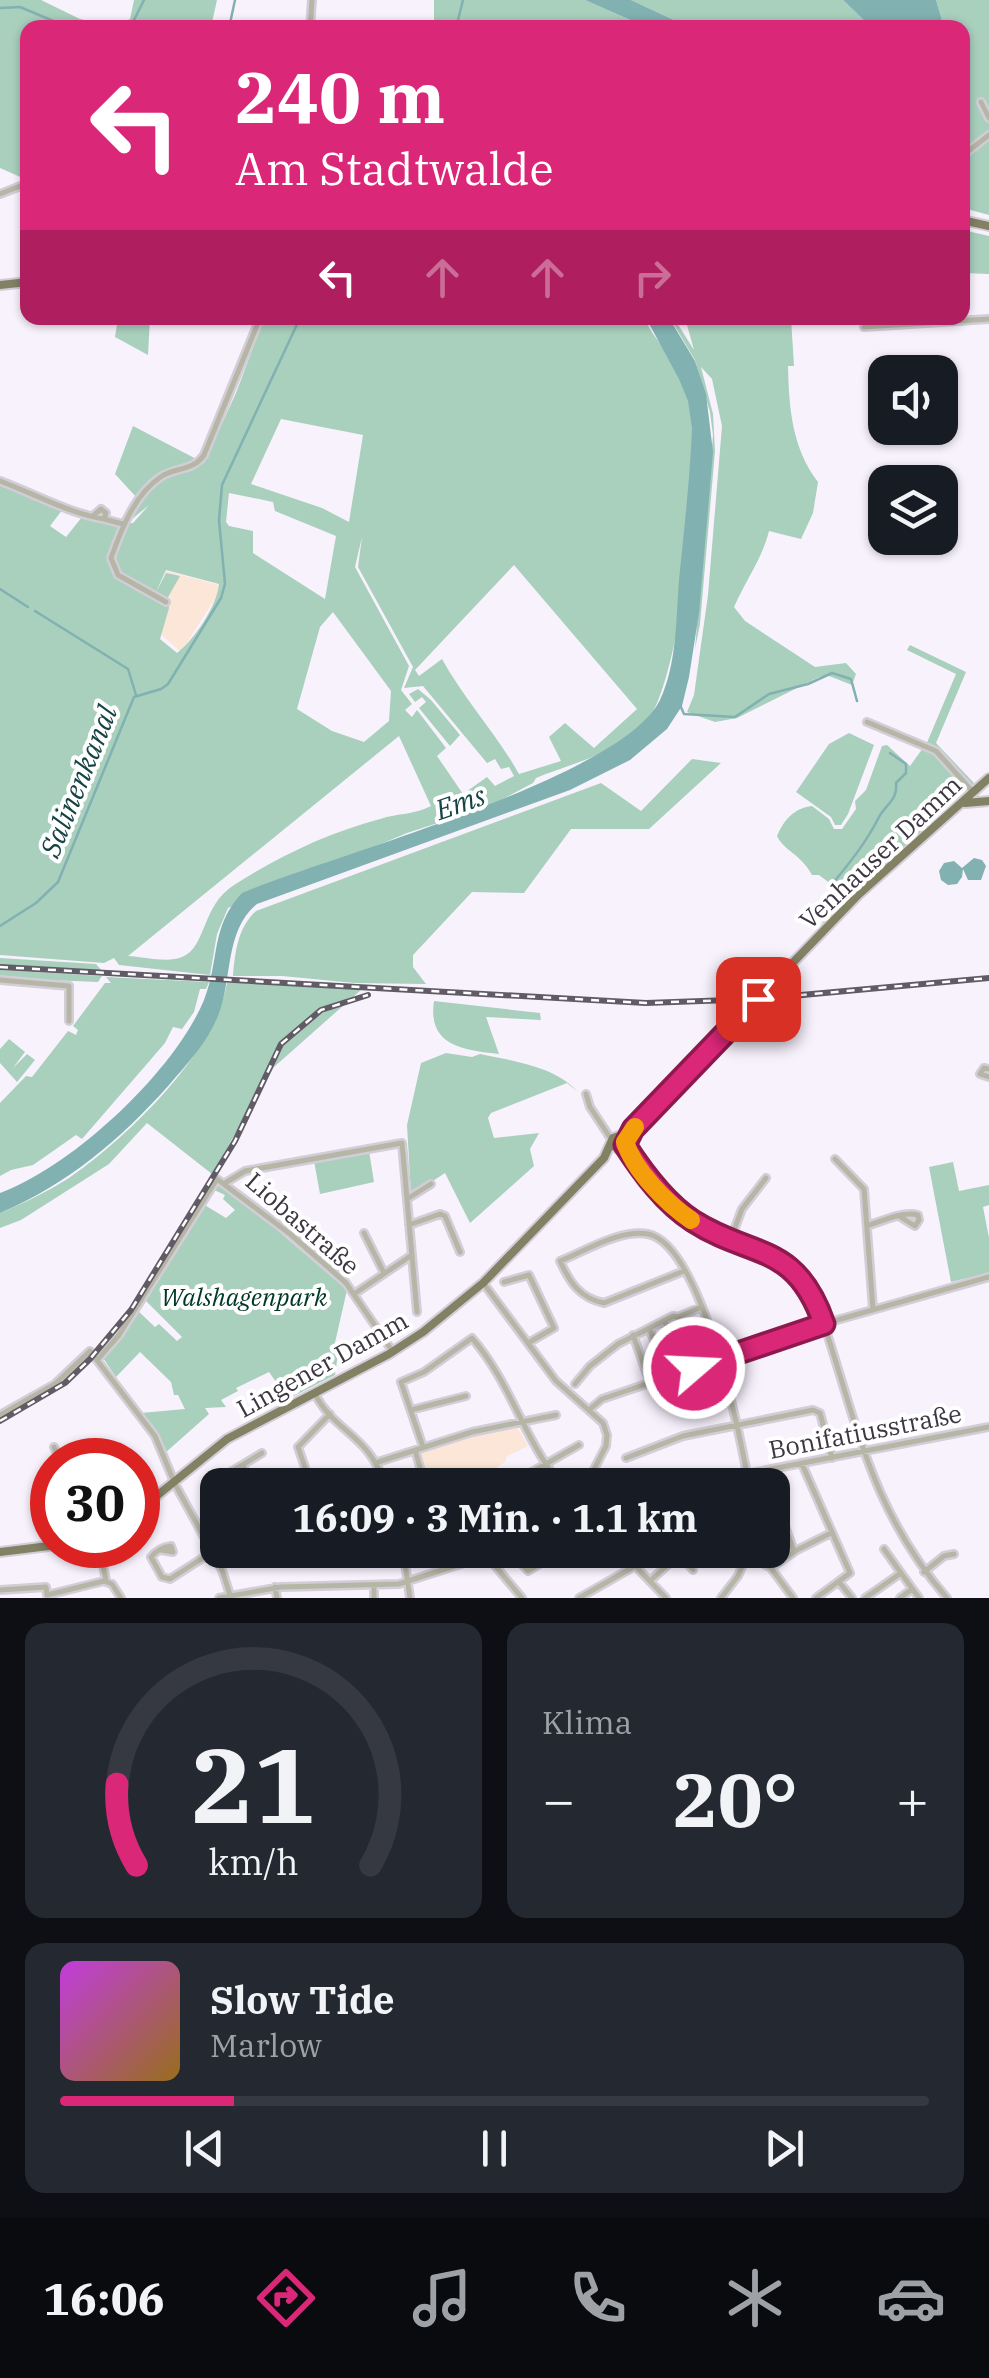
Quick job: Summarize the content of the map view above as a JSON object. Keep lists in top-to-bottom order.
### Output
{
  "streets": {
    "main road": ["Venhauser Damm", "Lingener Damm"],
    "street": ["Liobastraße", "Bonifatiusstraße"]
  },
  "crossings": [
    ["Venhauser Damm", "Lingener Damm"],
    ["Liobastraße", "Lingener Damm"]
  ],
  "water": ["Salinenkanal", "Ems"],
  "parks": ["Walshagenpark"],
  "page": {
    "turn": ["240 m", "Am Stadtwalde"],
    "limit": "30",
    "trip": "16:09 · 3 Min. · 1.1 km",
    "tile": "Klima",
    "heat": ["−", "20°", "+"],
    "song": ["Slow Tide", "Marlow"],
    "tabs": "16:06",
    "gauge": ["21", "km/h"]
  }
}
